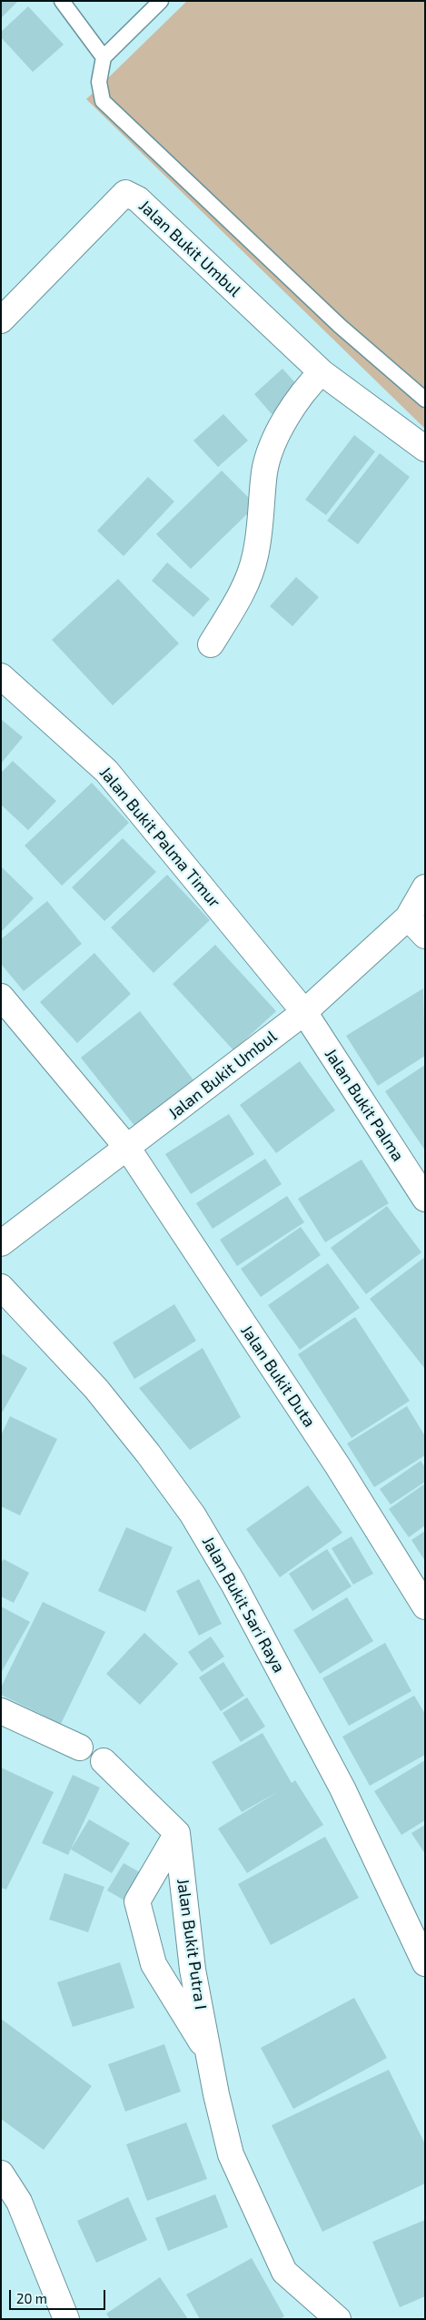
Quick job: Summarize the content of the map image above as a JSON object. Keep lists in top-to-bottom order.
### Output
{
  "streets": {
    "street": [
      "Jalan Bukit Umbul",
      "Jalan Bukit Palma Timur",
      "Jalan Bukit Palma",
      "Jalan Bukit Duta",
      "Jalan Bukit Sari Raya",
      "Jalan Bukit Putra I"
    ]
  },
  "crossings": [
    ["Jalan Bukit Umbul", "Jalan Bukit Palma Timur"],
    ["Jalan Bukit Umbul", "Jalan Bukit Palma"],
    ["Jalan Bukit Umbul", "Jalan Bukit Duta"],
    ["Jalan Bukit Palma Timur", "Jalan Bukit Palma"]
  ],
  "scale_bar": "20 m"
}
